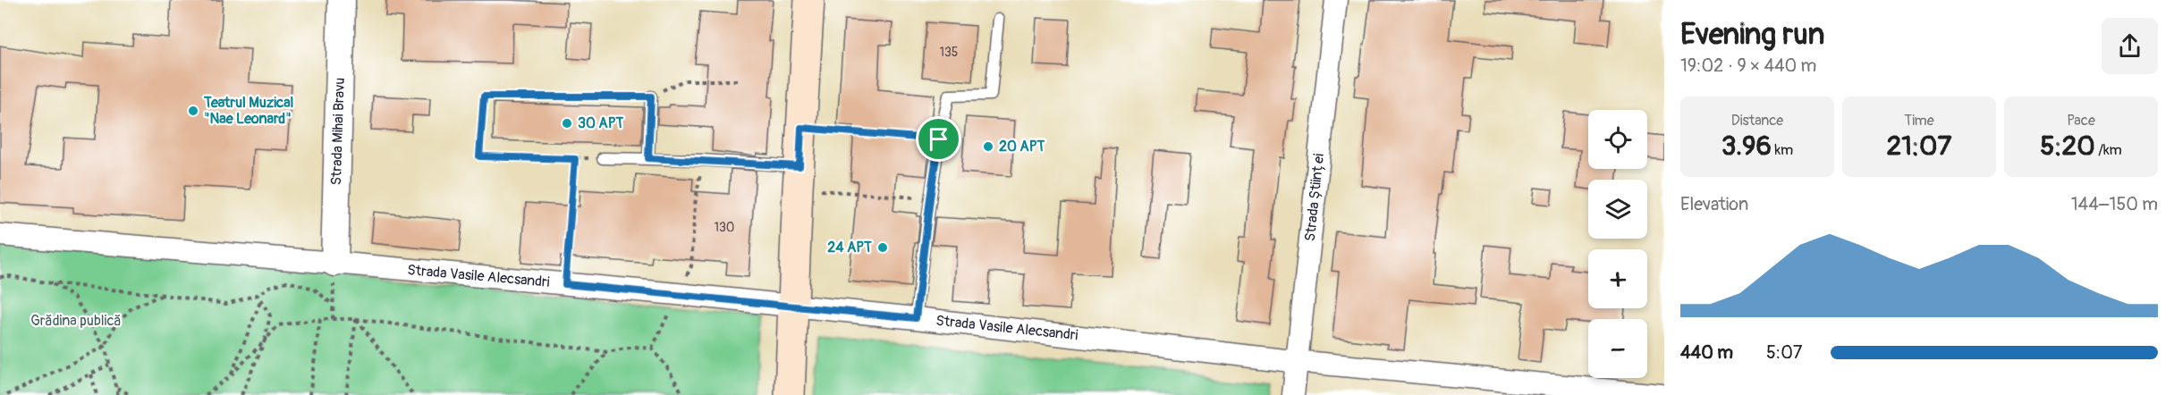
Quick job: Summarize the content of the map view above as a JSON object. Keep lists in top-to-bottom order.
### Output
{
  "streets": {
    "street": ["Strada Mihai Bravu", "Strada Științei", "Strada Vasile Alecsandri"]
  },
  "crossings": [
    ["Strada Mihai Bravu", "Strada Vasile Alecsandri"],
    ["Strada Științei", "Strada Vasile Alecsandri"]
  ],
  "parks": ["Grădina publică"],
  "places": [
    "Teatrul Muzical \"Nae Leonard\"",
    "30 APT",
    "20 APT",
    "24 APT"
  ],
  "house_numbers": ["135", "130"],
  "page": {
    "heading": ["Evening run", "19:02 · 9 × 440 m"],
    "stats": [
      ["Distance", "3.96 km"],
      ["Time", "21:07"],
      ["Pace", "5:20 /km"]
    ],
    "map_buttons": ["+", "−"],
    "chart": ["Elevation", "144–150 m"],
    "list": [
      {
        "name": "440 m",
        "note": "5:07"
      }
    ]
  }
}
